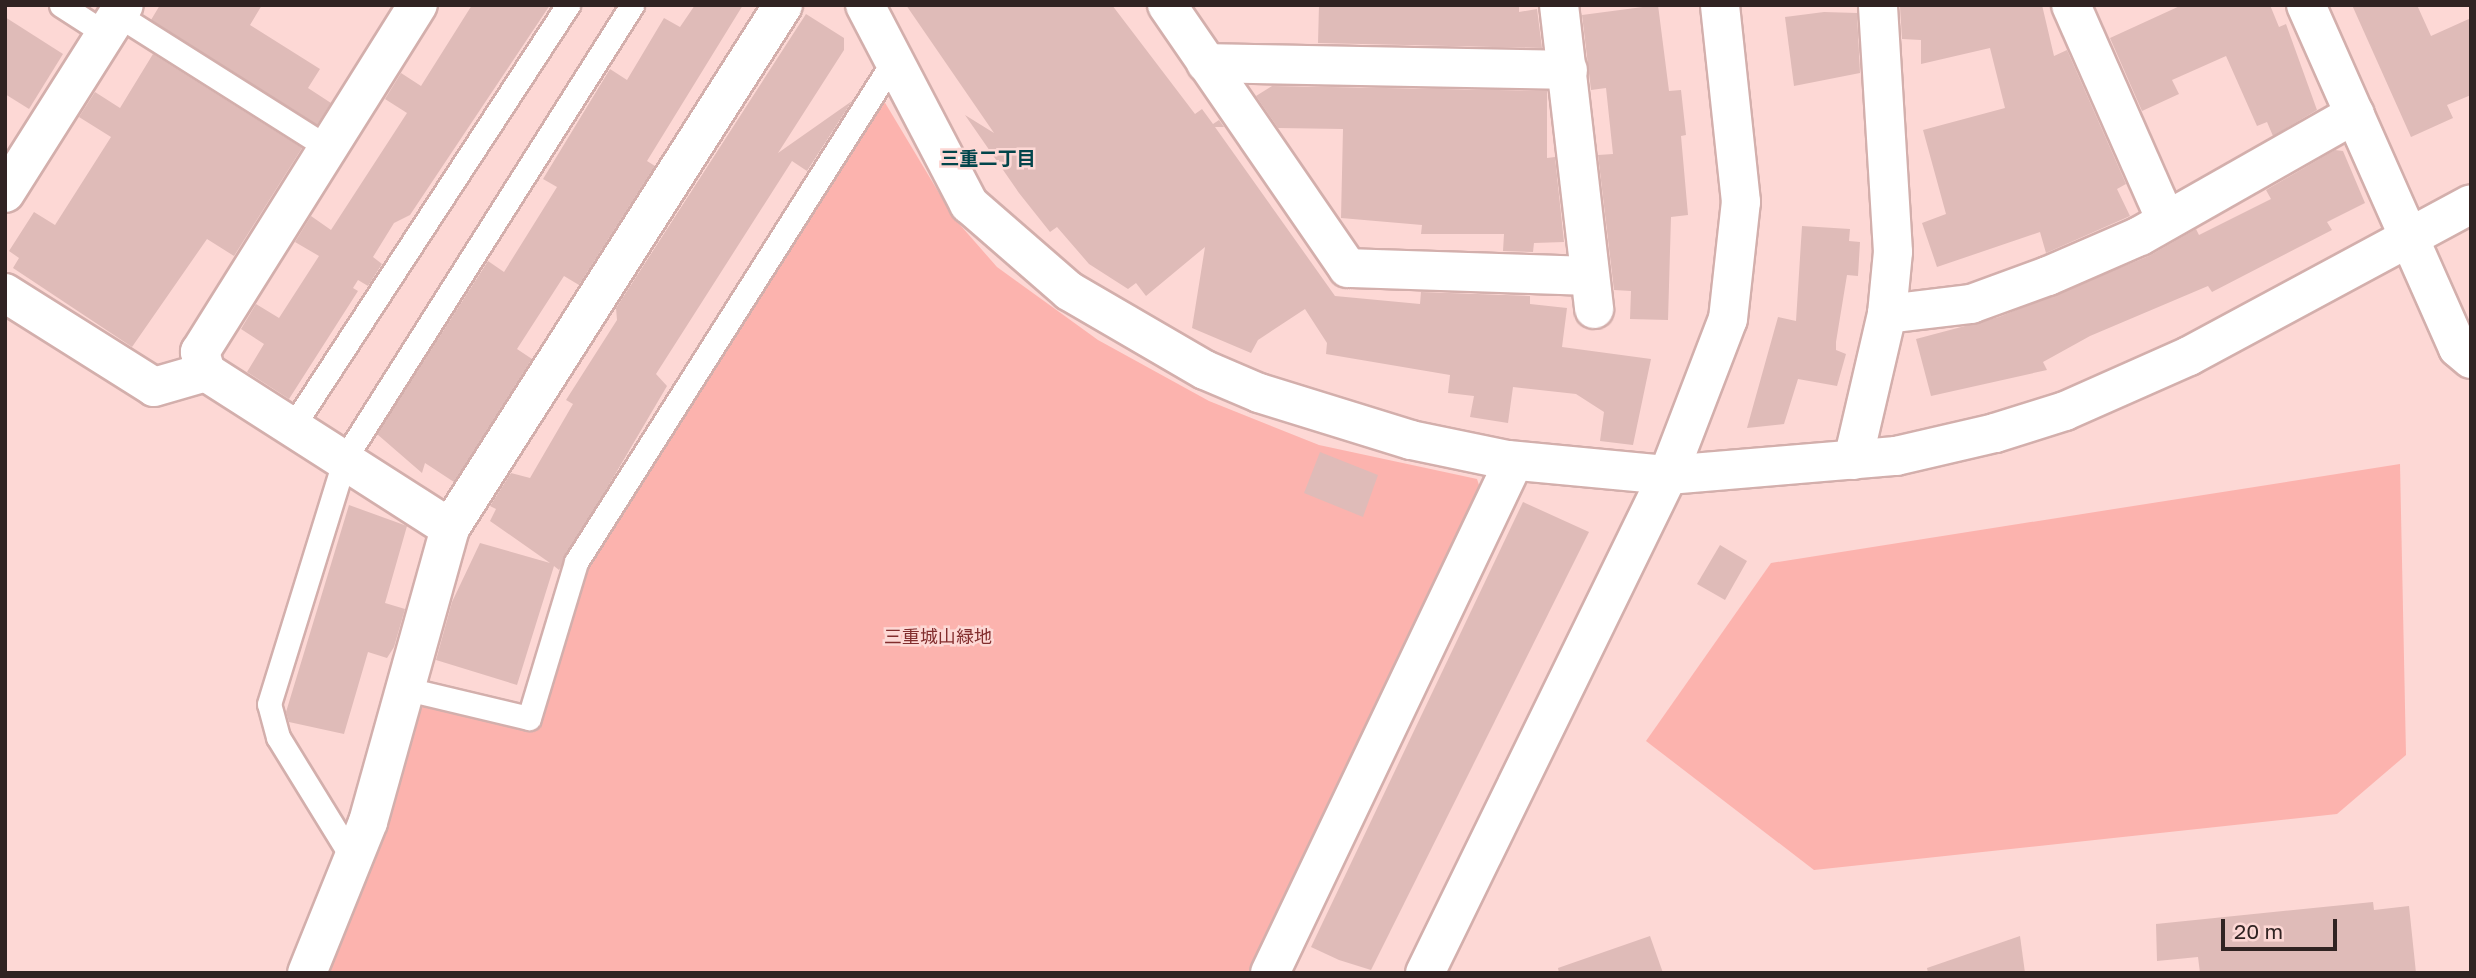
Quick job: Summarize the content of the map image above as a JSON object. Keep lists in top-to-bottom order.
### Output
{
  "districts": ["三重二丁目"],
  "parks": ["三重城山緑地"],
  "scale_bar": "20 m"
}
